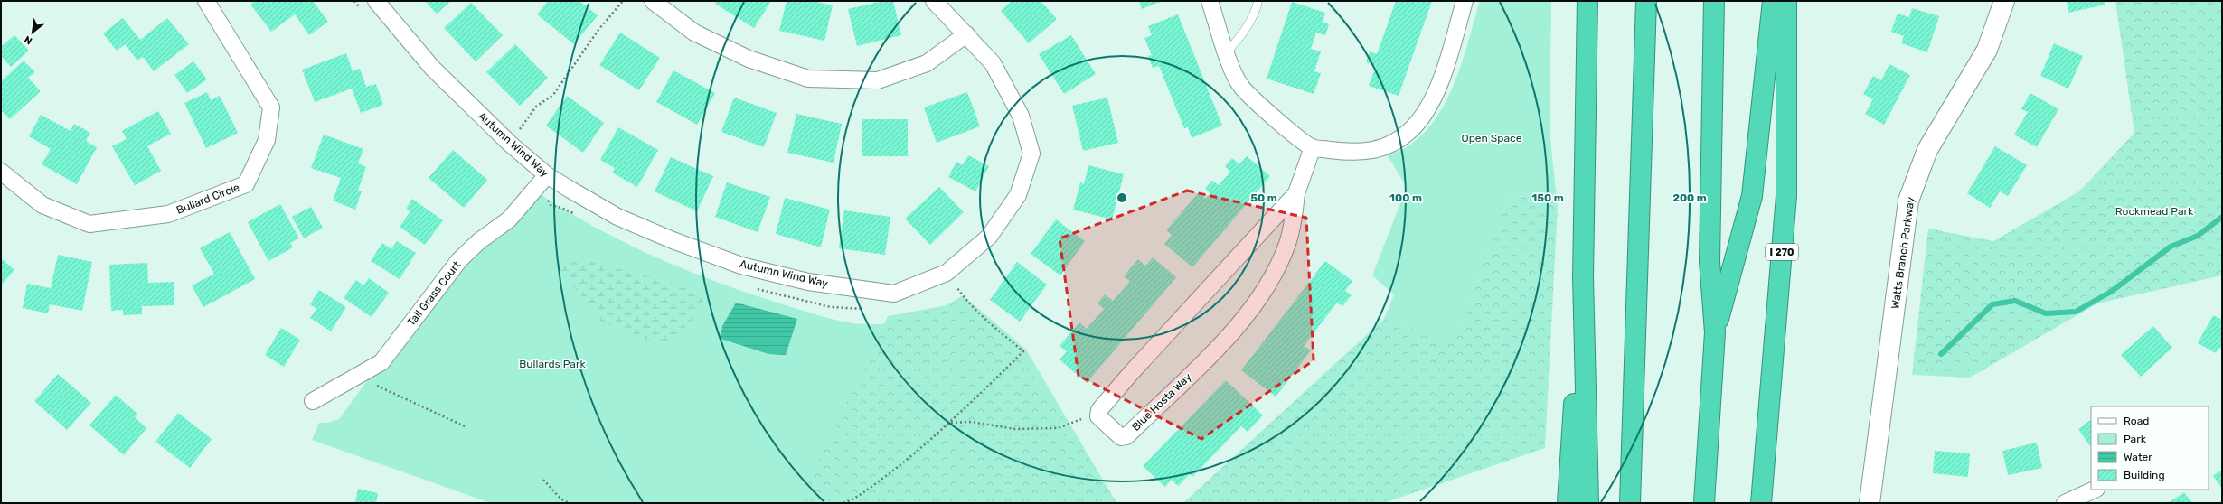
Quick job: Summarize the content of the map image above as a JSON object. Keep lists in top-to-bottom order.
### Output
{
  "streets": {
    "highway": ["I 270"],
    "street": [
      "Autumn Wind Way",
      "Bullard Circle",
      "Watts Branch Parkway",
      "Tall Grass Court",
      "Blue Hosta Way"
    ]
  },
  "crossings": [
    ["Autumn Wind Way", "Tall Grass Court"]
  ],
  "parks": ["Open Space", "Rockmead Park", "Bullards Park"],
  "legend": [
    "Road",
    "Park",
    "Water",
    "Building"
  ],
  "north": "bottom left",
  "rings": [
    "50 m",
    "100 m",
    "150 m",
    "200 m"
  ]
}
